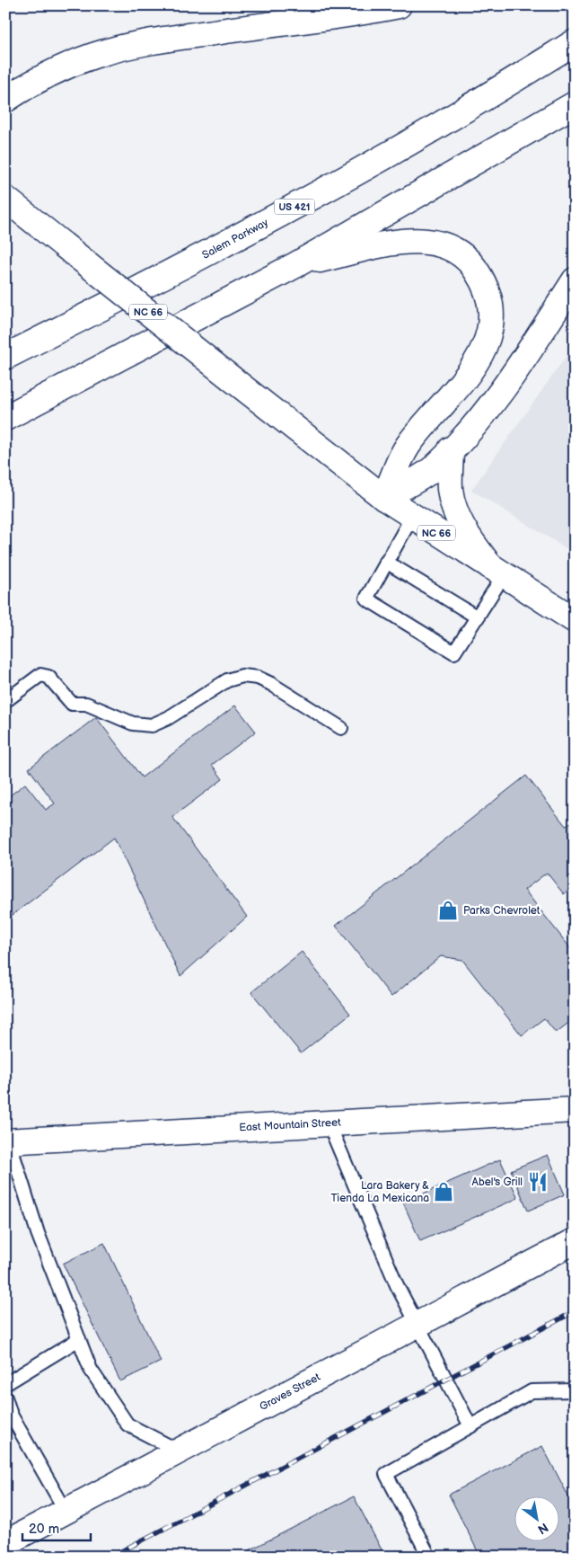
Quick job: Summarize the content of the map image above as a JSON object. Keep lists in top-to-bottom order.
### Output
{
  "streets": {
    "main road": [
      "US 421",
      "Salem Parkway",
      "NC 66",
      "East Mountain Street",
      "Graves Street"
    ]
  },
  "places": {
    "shop": ["Parks Chevrolet", "Lara Bakery & Tienda La Mexicana"],
    "restaurant": ["Abel's Grill"]
  },
  "scale_bar": "20 m",
  "north": "bottom right"
}
